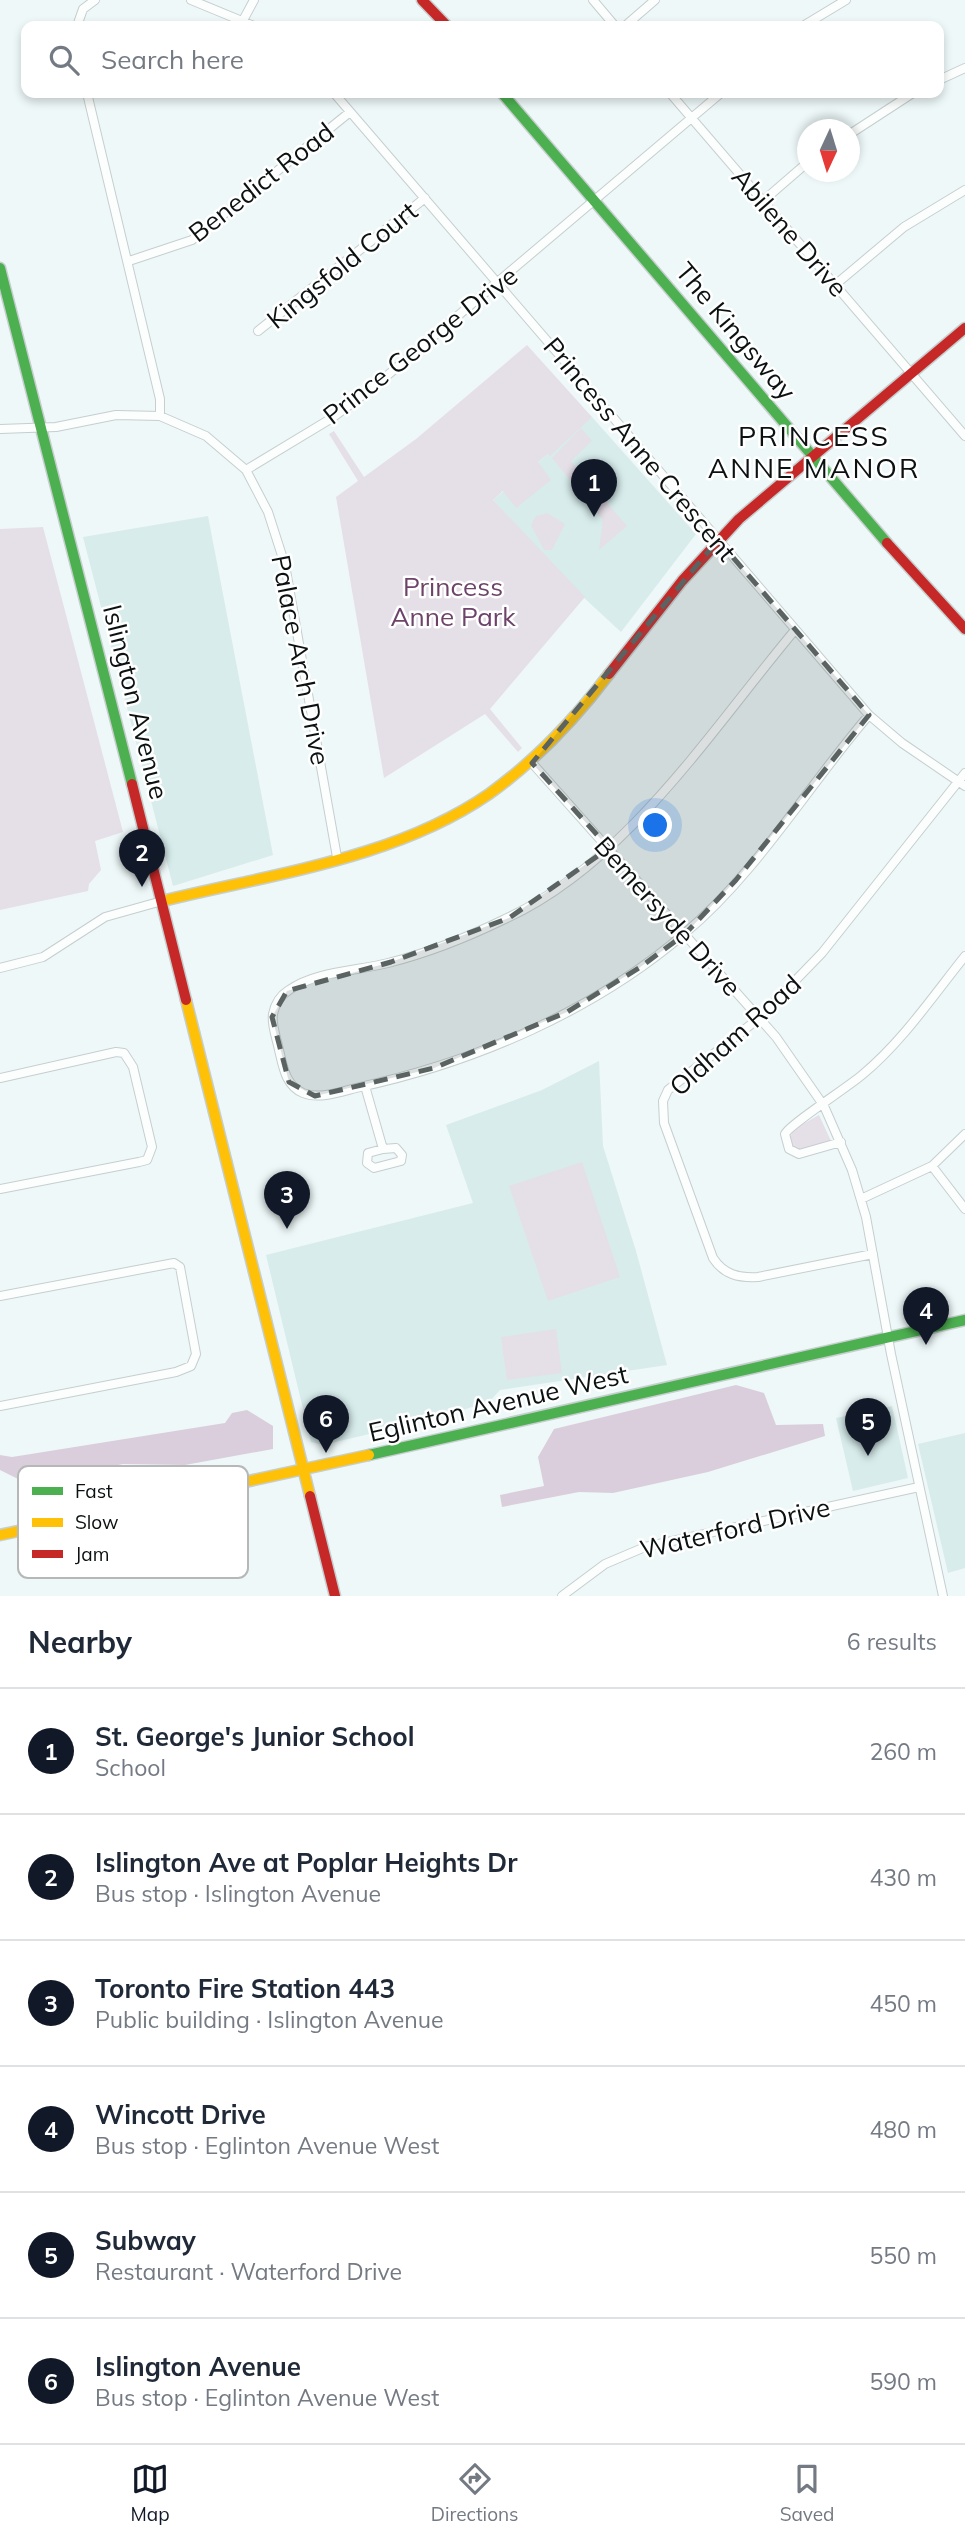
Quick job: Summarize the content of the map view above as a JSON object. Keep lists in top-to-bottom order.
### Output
{
  "streets": {
    "main road": ["The Kingsway", "Islington Avenue", "Eglinton Avenue West"],
    "street": [
      "Benedict Road",
      "Abilene Drive",
      "Kingsfold Court",
      "Prince George Drive",
      "Princess Anne Crescent",
      "Palace Arch Drive",
      "Bemersyde Drive",
      "Oldham Road",
      "Waterford Drive"
    ]
  },
  "crossings": [
    ["Benedict Road", "Princess Anne Crescent"],
    ["Abilene Drive", "Prince George Drive"],
    ["Kingsfold Court", "Princess Anne Crescent"],
    ["The Kingsway", "Prince George Drive"],
    ["Prince George Drive", "Princess Anne Crescent"],
    ["Prince George Drive", "Palace Arch Drive"],
    ["Princess Anne Crescent", "Oldham Road"],
    ["Islington Avenue", "Eglinton Avenue West"],
    ["Bemersyde Drive", "Oldham Road"],
    ["Bemersyde Drive", "Eglinton Avenue West"],
    ["Bemersyde Drive", "Waterford Drive"]
  ],
  "districts": ["PRINCESS ANNE MANOR"],
  "parks": ["Princess Anne Park"],
  "legend": ["Fast", "Slow", "Jam"],
  "north": "bottom",
  "page": {
    "search": "Search here",
    "pins": [
      "1",
      "2",
      "3",
      "4",
      "6",
      "5"
    ],
    "heading": ["Nearby", "6 results"],
    "list": [
      {
        "mark": "1",
        "name": "St. George's Junior School",
        "note": "School",
        "value": "260 m"
      },
      {
        "mark": "2",
        "name": "Islington Ave at Poplar Heights Dr",
        "note": "Bus stop · Islington Avenue",
        "value": "430 m"
      },
      {
        "mark": "3",
        "name": "Toronto Fire Station 443",
        "note": "Public building · Islington Avenue",
        "value": "450 m"
      },
      {
        "mark": "4",
        "name": "Wincott Drive",
        "note": "Bus stop · Eglinton Avenue West",
        "value": "480 m"
      },
      {
        "mark": "5",
        "name": "Subway",
        "note": "Restaurant · Waterford Drive",
        "value": "550 m"
      },
      {
        "mark": "6",
        "name": "Islington Avenue",
        "note": "Bus stop · Eglinton Avenue West",
        "value": "590 m"
      }
    ],
    "nav": ["Map", "Directions", "Saved"]
  }
}
